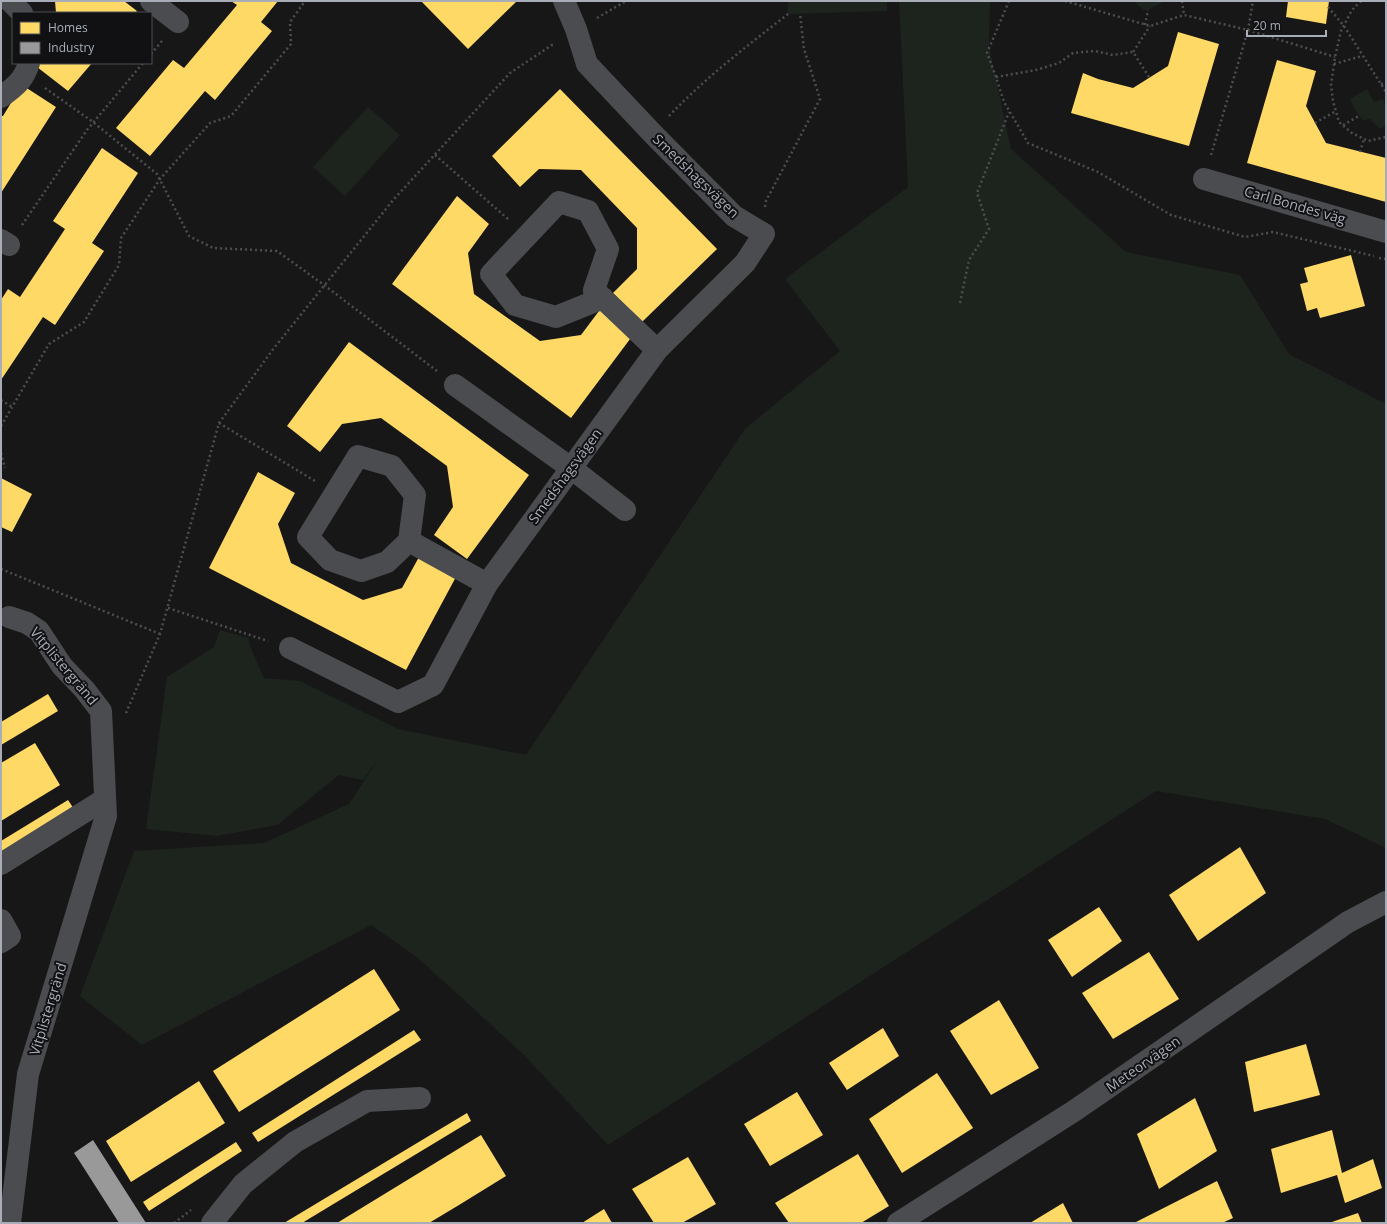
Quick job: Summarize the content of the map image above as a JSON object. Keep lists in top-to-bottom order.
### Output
{
  "streets": {
    "street": [
      "Smedshagsvägen",
      "Carl Bondes väg",
      "Vitplistergränd",
      "Meteorvägen"
    ]
  },
  "legend": ["Homes", "Industry"],
  "scale_bar": "20 m"
}
